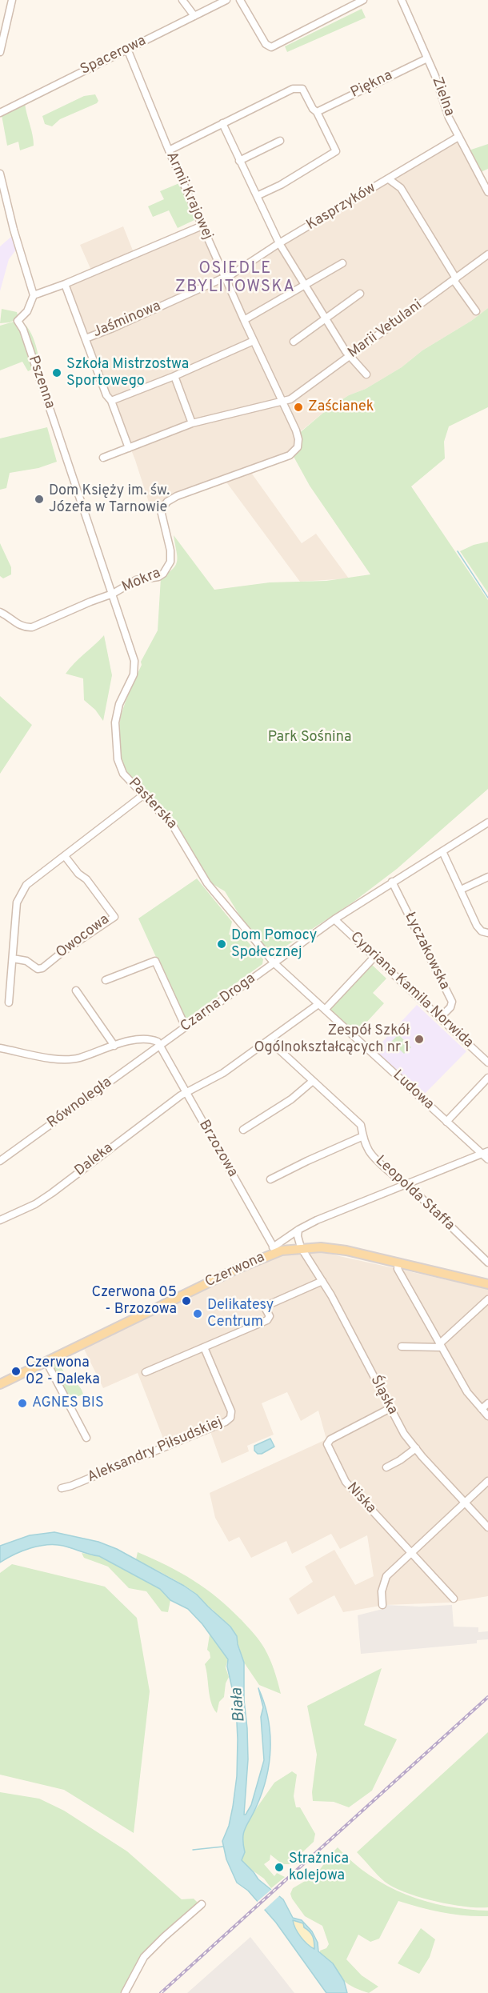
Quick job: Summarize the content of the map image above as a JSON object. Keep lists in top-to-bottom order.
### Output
{
  "streets": {
    "main road": ["Czerwona"],
    "street": [
      "Spacerowa",
      "Piękna",
      "Zielna",
      "Armii Krajowej",
      "Kasprzyków",
      "Jaśminowa",
      "Marii Vetulani",
      "Pszenna",
      "Mokra",
      "Pasterska",
      "Owocowa",
      "Łyczakowska",
      "Cypriana Kamila Norwida",
      "Czarna Droga",
      "Ludowa",
      "Równoległa",
      "Brzozowa",
      "Daleka",
      "Leopolda Staffa",
      "Śląska",
      "Aleksandry Piłsudskiej",
      "Niska"
    ]
  },
  "crossings": [
    ["Spacerowa", "Armii Krajowej"],
    ["Piękna", "Zielna"],
    ["Zielna", "Kasprzyków"],
    ["Armii Krajowej", "Kasprzyków"],
    ["Armii Krajowej", "Jaśminowa"],
    ["Armii Krajowej", "Marii Vetulani"],
    ["Armii Krajowej", "Mokra"],
    ["Kasprzyków", "Jaśminowa"],
    ["Jaśminowa", "Marii Vetulani"],
    ["Pszenna", "Mokra"],
    ["Pszenna", "Pasterska"],
    ["Mokra", "Pasterska"],
    ["Pasterska", "Czarna Droga"],
    ["Pasterska", "Ludowa"],
    ["Łyczakowska", "Cypriana Kamila Norwida"],
    ["Łyczakowska", "Czarna Droga"],
    ["Cypriana Kamila Norwida", "Czarna Droga"],
    ["Czarna Droga", "Ludowa"],
    ["Czarna Droga", "Równoległa"],
    ["Czarna Droga", "Brzozowa"],
    ["Ludowa", "Daleka"],
    ["Równoległa", "Brzozowa"],
    ["Brzozowa", "Daleka"],
    ["Brzozowa", "Czerwona"],
    ["Daleka", "Leopolda Staffa"],
    ["Czerwona", "Śląska"],
    ["Śląska", "Niska"]
  ],
  "districts": ["OSIEDLE ZBYLITOWSKA"],
  "water": ["Biała"],
  "parks": ["Park Sośnina"],
  "places": [
    "Szkoła Mistrzostwa Sportowego",
    "Zaścianek",
    "Dom Księży im. św. Józefa w Tarnowie",
    "Dom Pomocy Społecznej",
    "Zespół Szkół Ogólnokształcących nr 1",
    "Czerwona 05 - Brzozowa",
    "Delikatesy Centrum",
    "Czerwona 02 - Daleka",
    "AGNES BIS",
    "Strażnica kolejowa"
  ]
}
